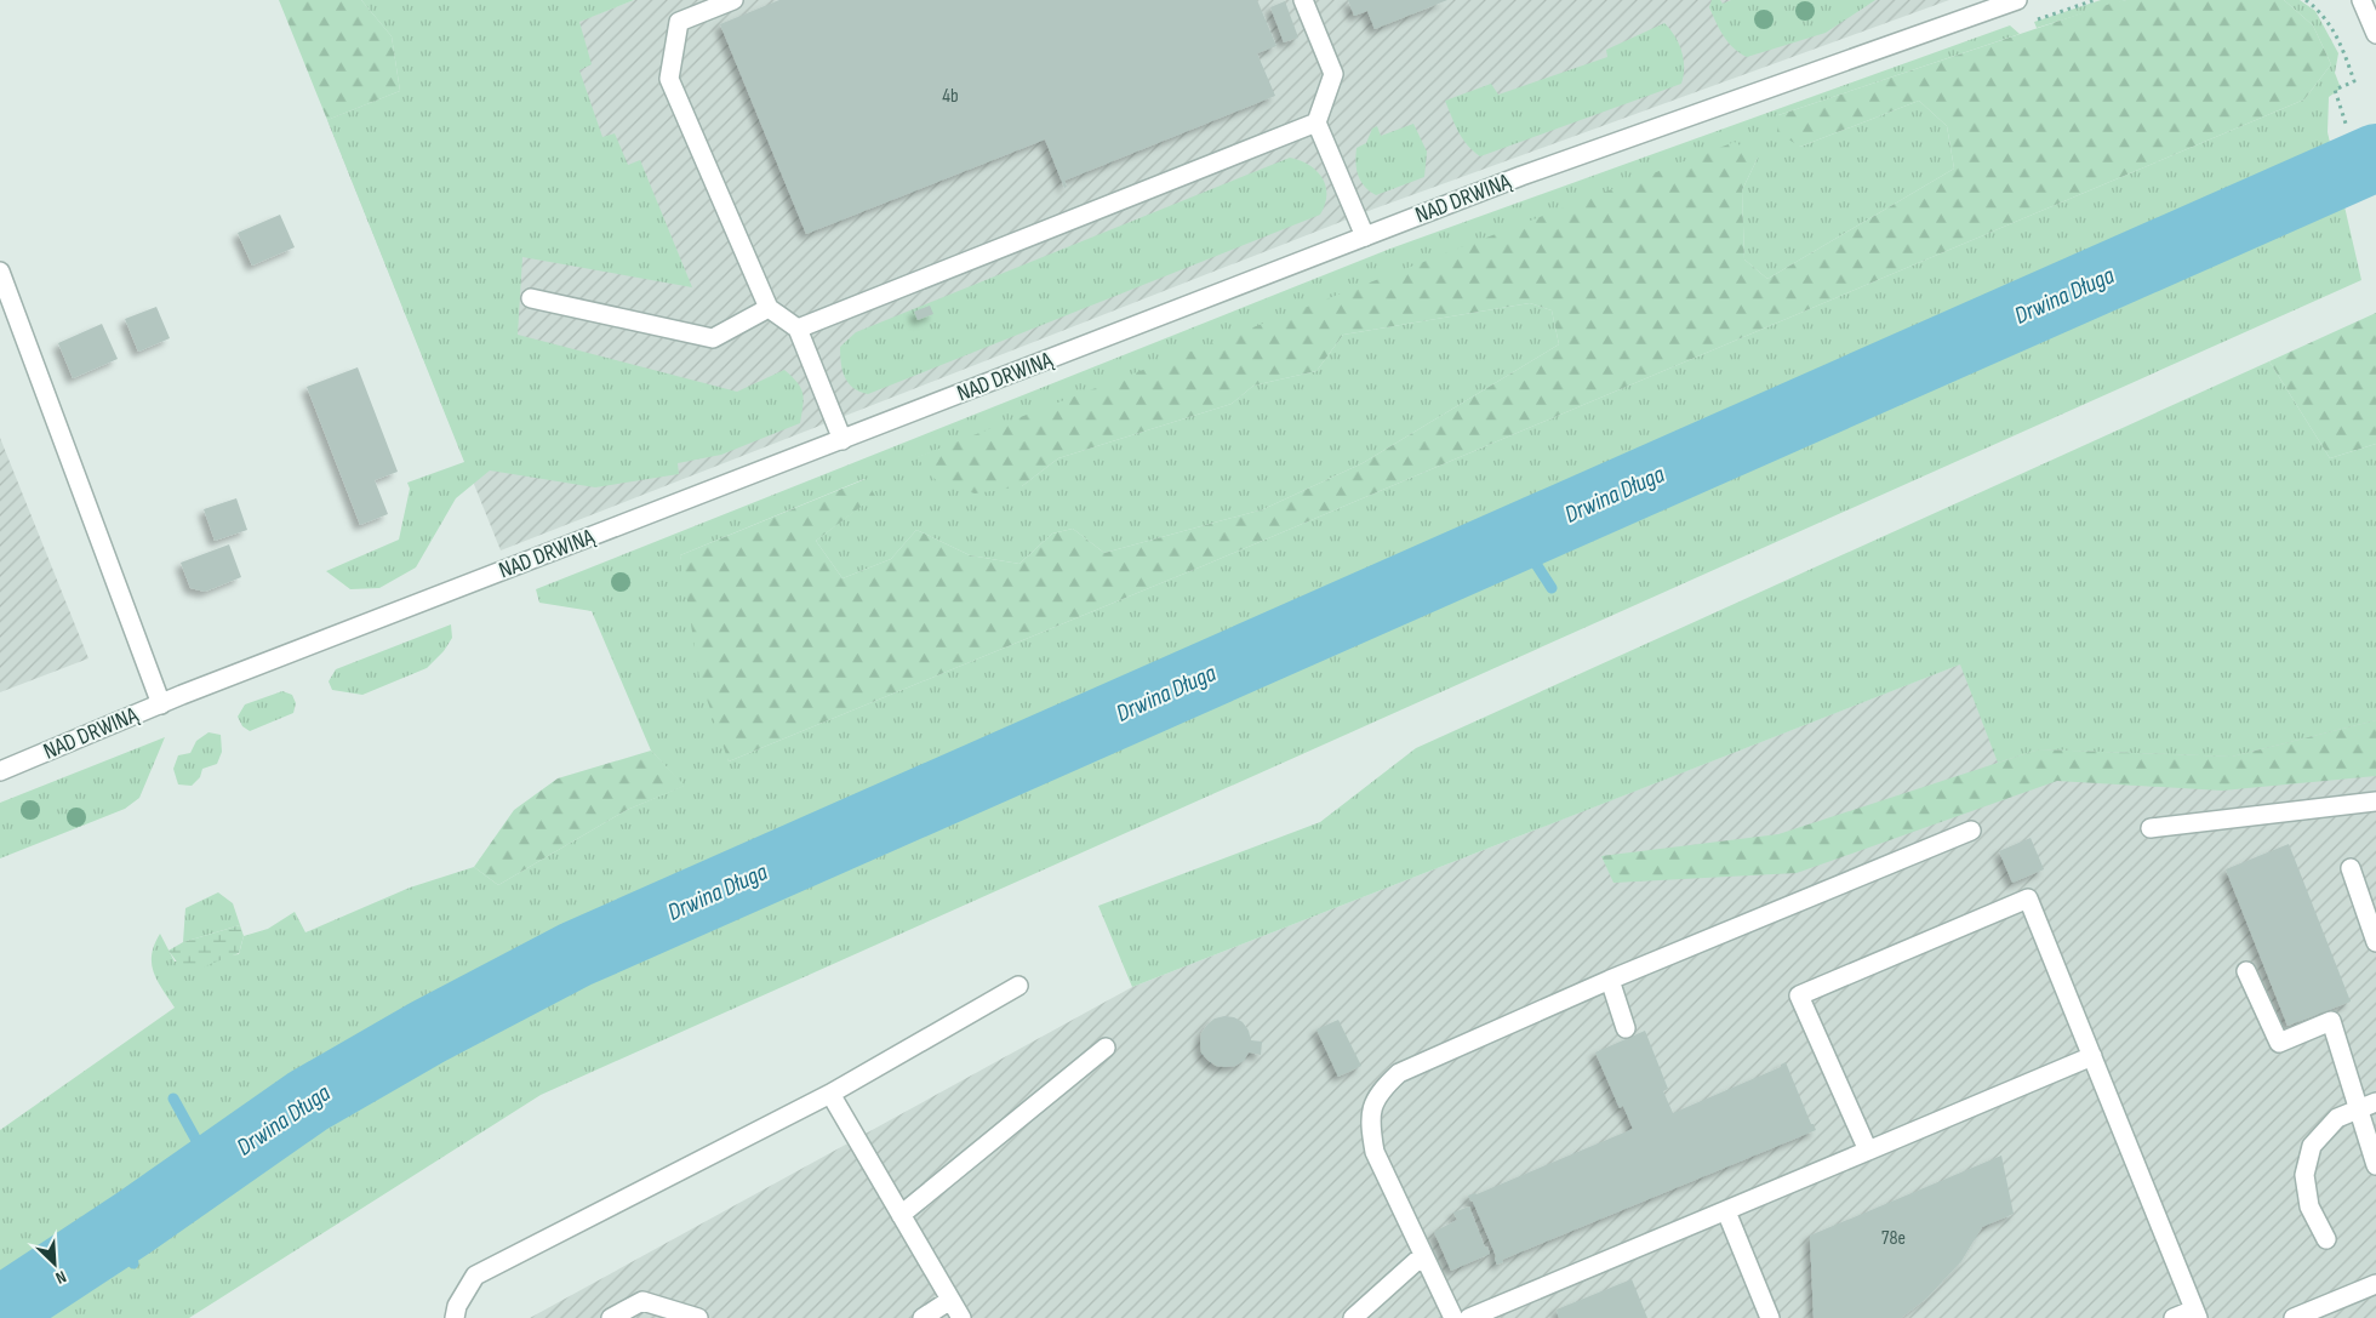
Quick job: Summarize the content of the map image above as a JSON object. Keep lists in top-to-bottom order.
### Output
{
  "streets": {
    "street": ["NAD DRWINĄ"]
  },
  "water": ["Drwina Długa"],
  "house_numbers": ["4b", "78e"],
  "north": "bottom right"
}
